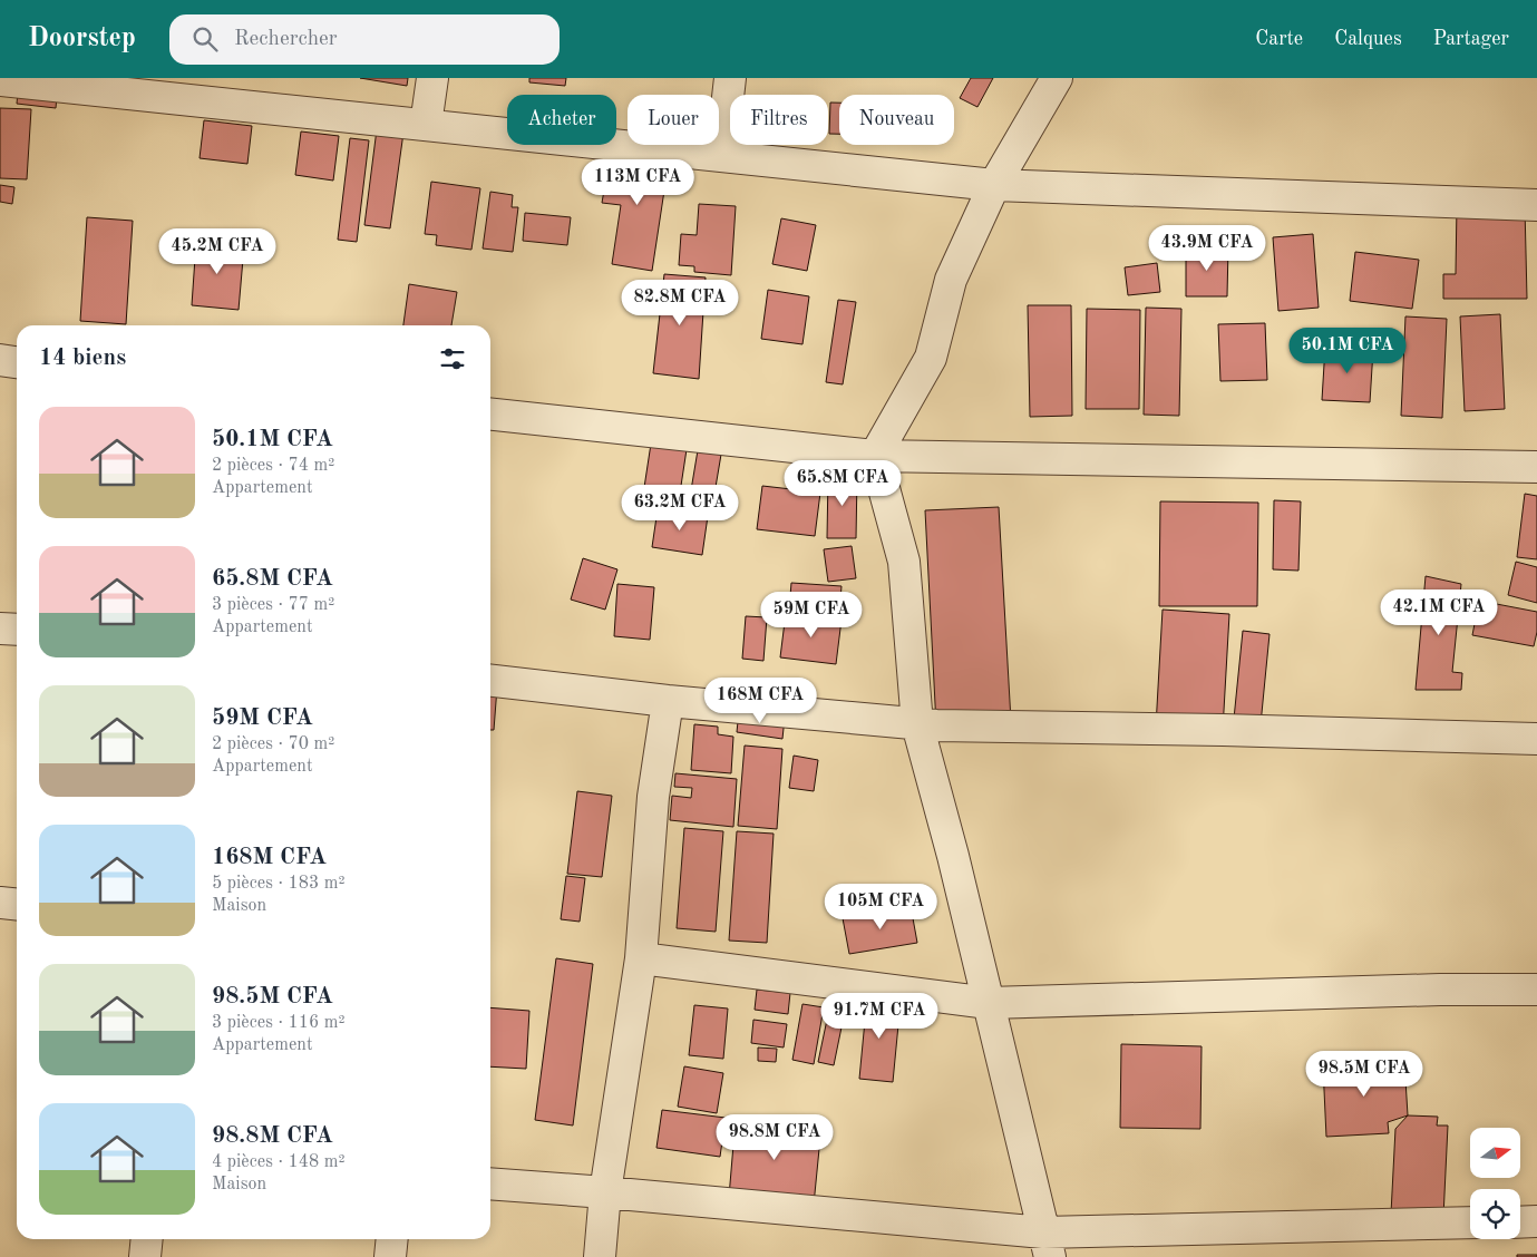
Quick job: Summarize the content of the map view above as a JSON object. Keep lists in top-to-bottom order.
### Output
{
  "north": "right",
  "page": {
    "header": "Doorstep",
    "search": "Rechercher",
    "nav": ["Carte", "Calques", "Partager"],
    "chip": [
      "Acheter",
      "Louer",
      "Filtres",
      "Nouveau"
    ],
    "price": [
      "113M CFA",
      "43.9M CFA",
      "45.2M CFA",
      "82.8M CFA",
      "50.1M CFA",
      "65.8M CFA",
      "63.2M CFA",
      "42.1M CFA",
      "59M CFA",
      "168M CFA",
      "105M CFA",
      "91.7M CFA",
      "98.5M CFA",
      "98.8M CFA"
    ],
    "heading": "14 biens",
    "list": [
      {
        "name": "50.1M CFA",
        "note": "2 pièces · 74 m² · Appartement"
      },
      {
        "name": "65.8M CFA",
        "note": "3 pièces · 77 m² · Appartement"
      },
      {
        "name": "59M CFA",
        "note": "2 pièces · 70 m² · Appartement"
      },
      {
        "name": "168M CFA",
        "note": "5 pièces · 183 m² · Maison"
      },
      {
        "name": "98.5M CFA",
        "note": "3 pièces · 116 m² · Appartement"
      },
      {
        "name": "98.8M CFA",
        "note": "4 pièces · 148 m² · Maison"
      }
    ]
  }
}
